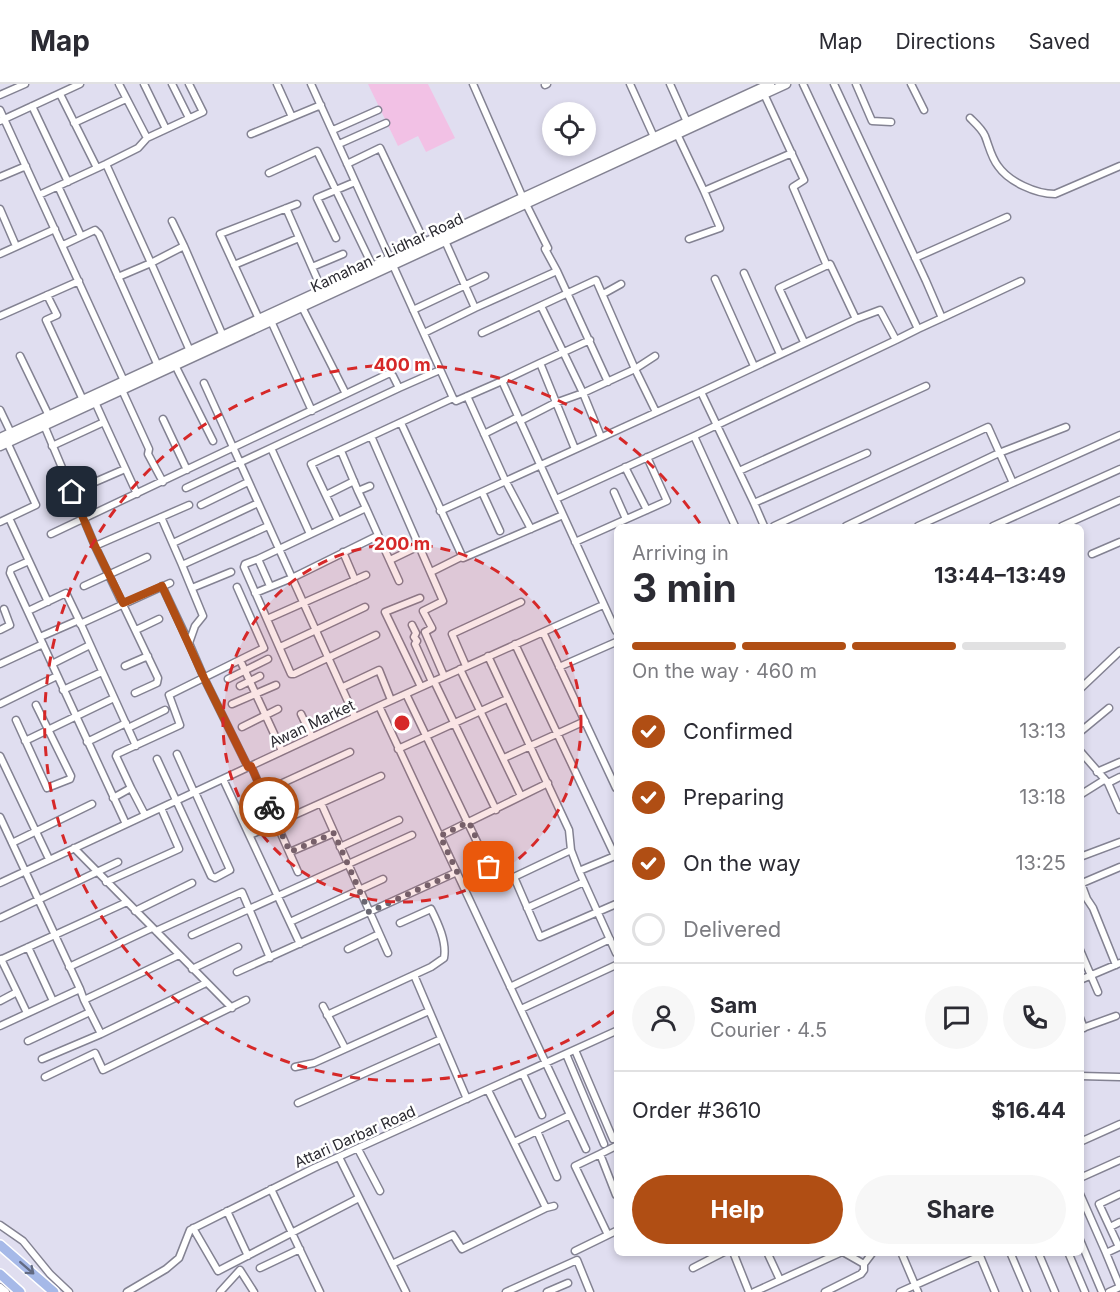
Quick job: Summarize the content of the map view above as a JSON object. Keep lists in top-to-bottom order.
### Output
{
  "streets": {
    "main road": ["Kamahan - Lidhar Road"],
    "street": ["Awan Market", "Attari Darbar Road"]
  },
  "page": {
    "header": "Map",
    "nav": ["Map", "Directions", "Saved"],
    "heading": ["3 min", "Arriving in", "13:44–13:49"],
    "panel": [
      "Sam",
      "Courier · 4.5",
      "Order #3610",
      "$16.44"
    ],
    "bar": "On the way · 460 m",
    "list": [
      ["Confirmed", "13:13"],
      ["Preparing", "13:18"],
      ["On the way", "13:25"],
      "Delivered"
    ],
    "buttons": ["Help", "Share"]
  },
  "rings": ["400 m", "200 m"]
}
